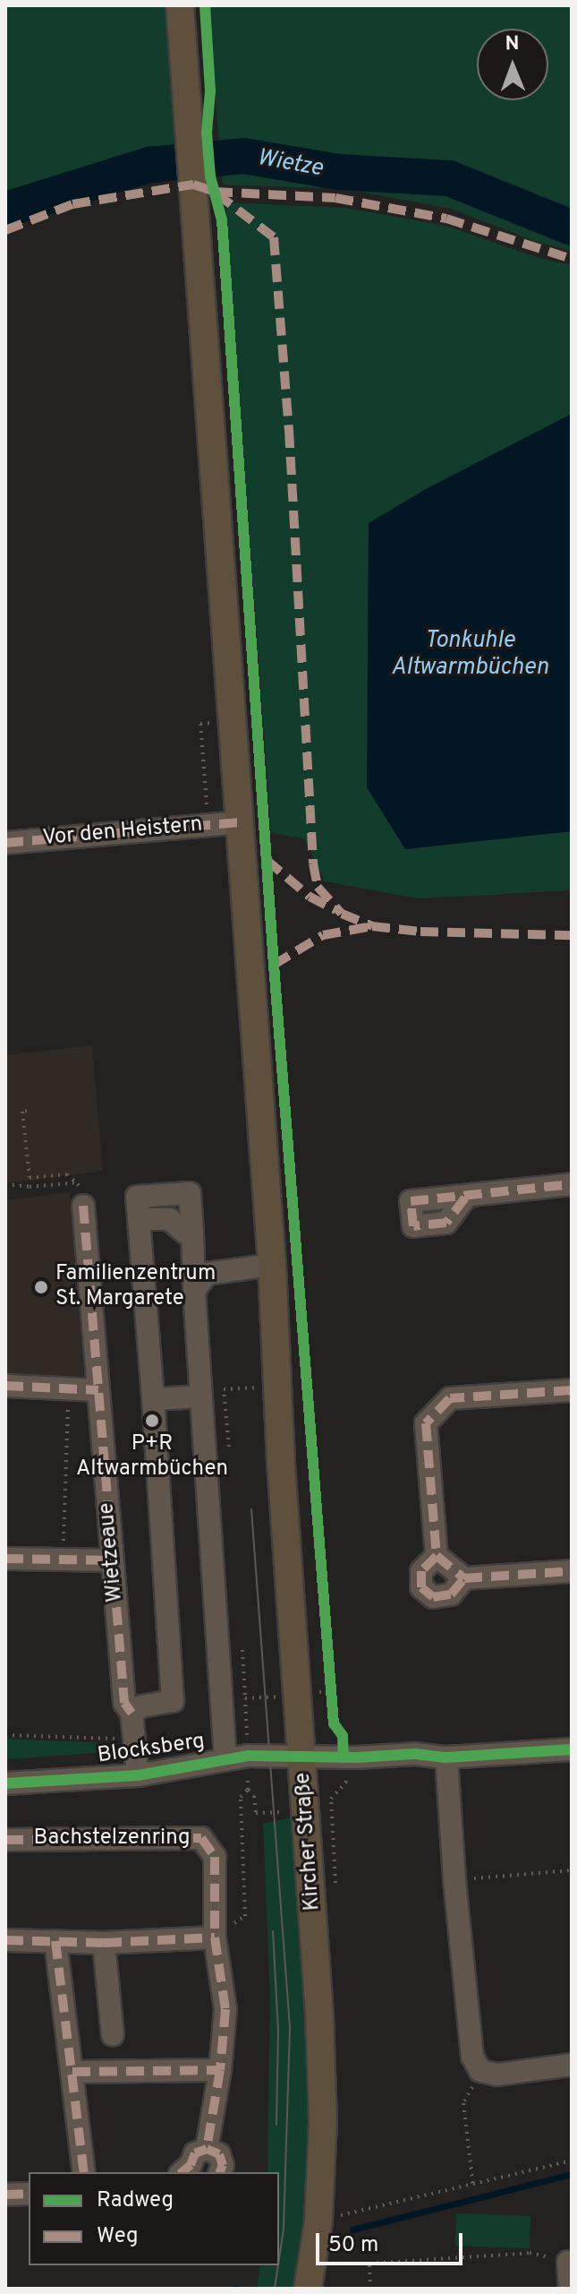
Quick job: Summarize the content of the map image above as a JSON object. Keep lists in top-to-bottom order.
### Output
{
  "streets": {
    "main road": ["Kircher Straße"],
    "street": [
      "Vor den Heistern",
      "Wietzeaue",
      "Blocksberg",
      "Bachstelzenring"
    ]
  },
  "crossings": [
    ["Vor den Heistern", "Kircher Straße"],
    ["Wietzeaue", "Blocksberg"],
    ["Blocksberg", "Kircher Straße"]
  ],
  "water": ["Wietze", "Tonkuhle Altwarmbüchen"],
  "places": ["Familienzentrum St. Margarete", "P+R Altwarmbüchen"],
  "legend": ["Radweg", "Weg"],
  "scale_bar": "50 m",
  "north": "top"
}
